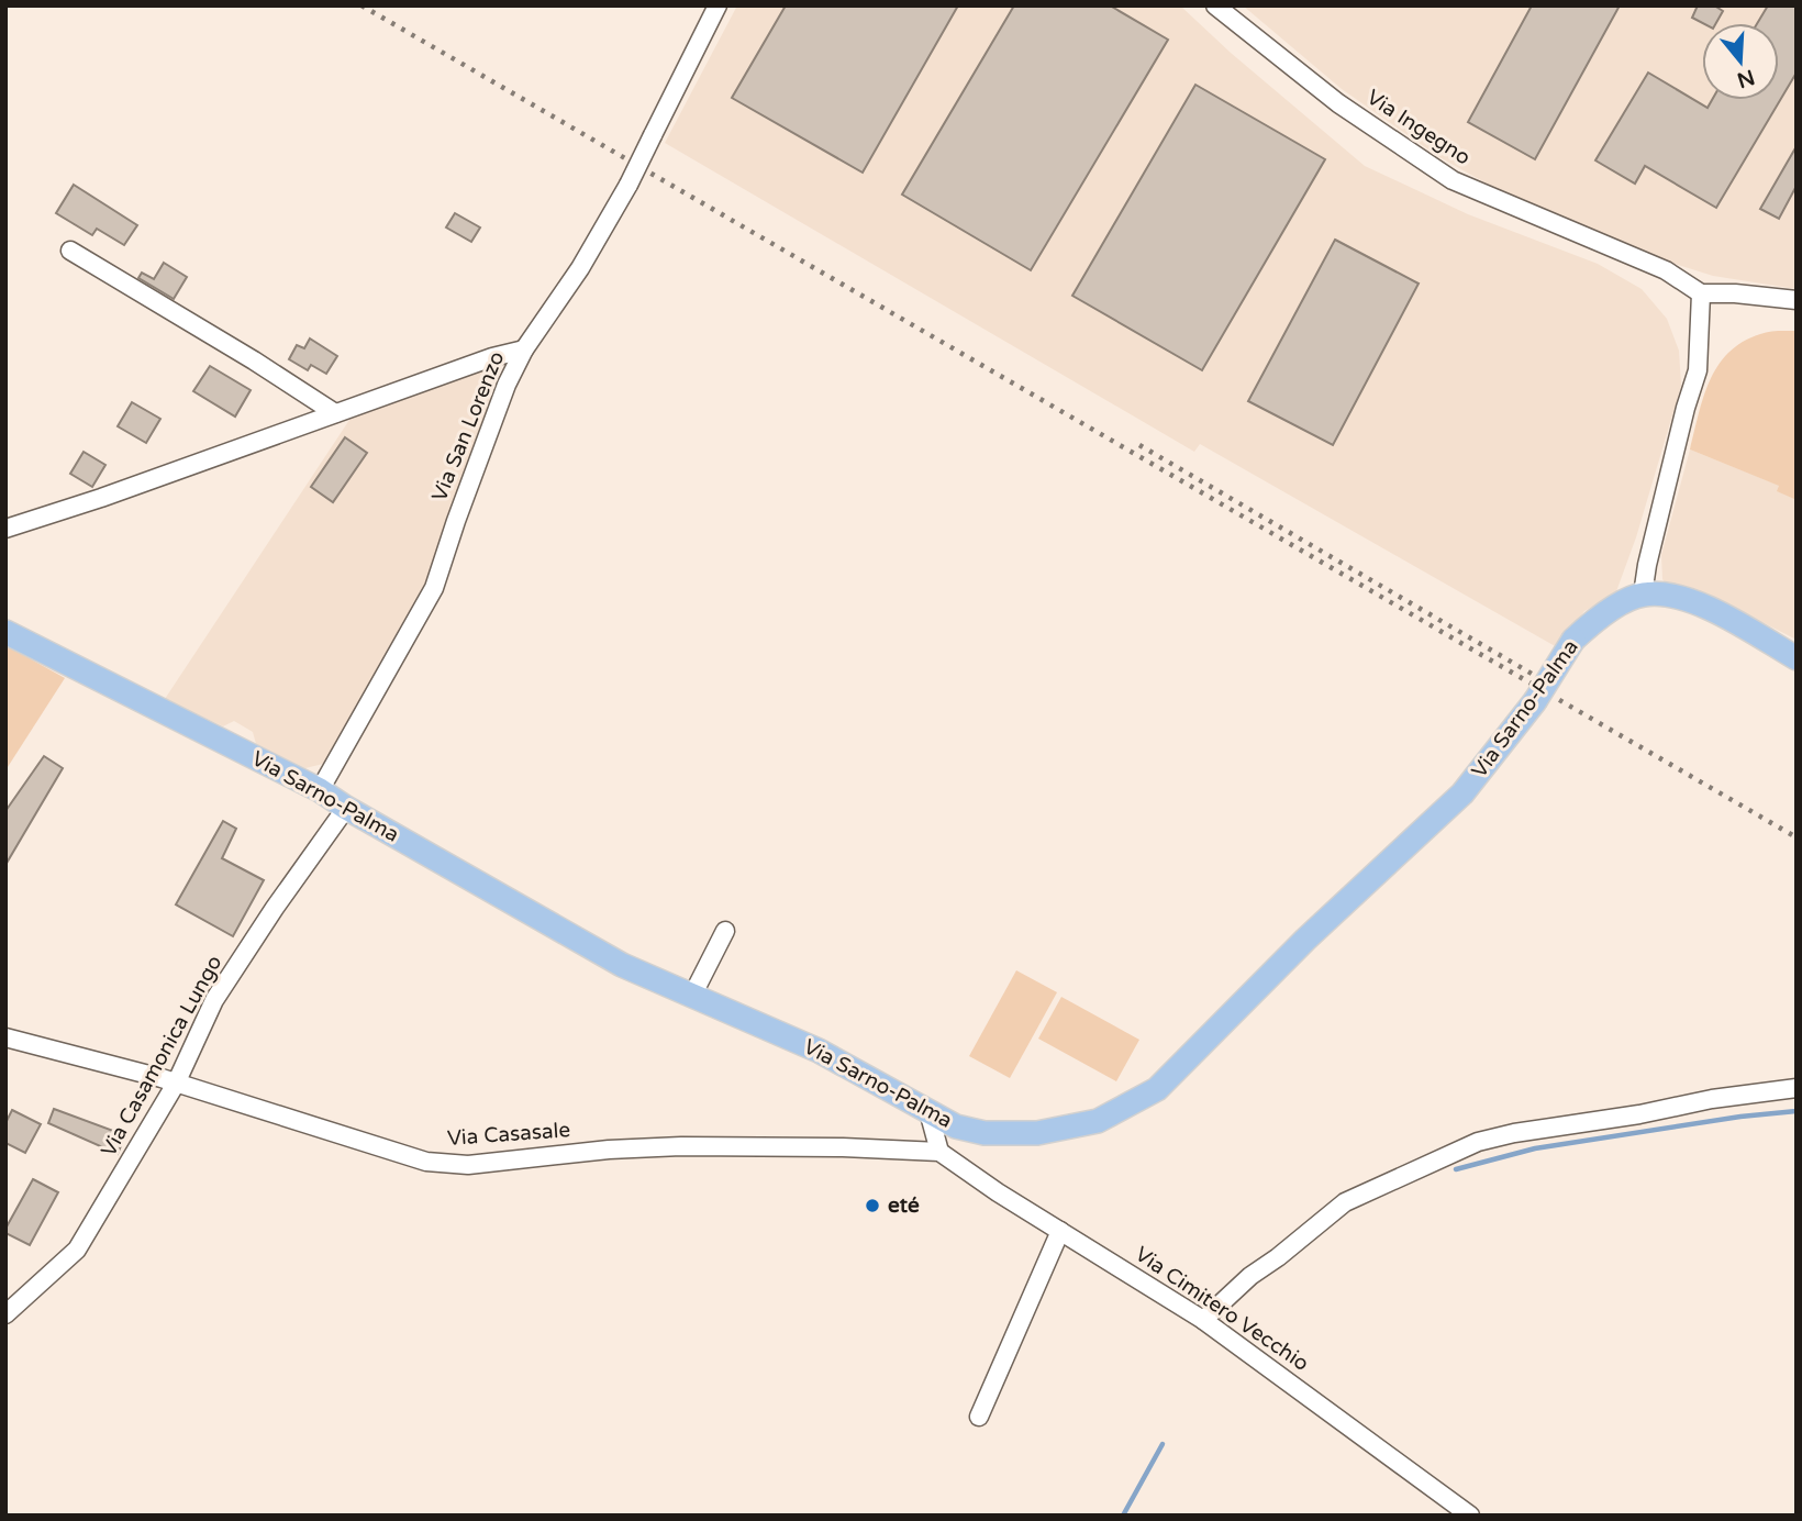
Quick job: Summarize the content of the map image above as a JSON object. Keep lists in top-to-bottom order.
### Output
{
  "streets": {
    "main road": ["Via Sarno-Palma"],
    "street": [
      "Via Ingegno",
      "Via San Lorenzo",
      "Via Casamonica Lungo",
      "Via Casasale",
      "Via Cimitero Vecchio"
    ]
  },
  "crossings": [
    ["Via San Lorenzo", "Via Sarno-Palma"],
    ["Via Sarno-Palma", "Via Casamonica Lungo"],
    ["Via Casamonica Lungo", "Via Casasale"],
    ["Via Casasale", "Via Cimitero Vecchio"]
  ],
  "places": ["eté"],
  "north": "bottom"
}
